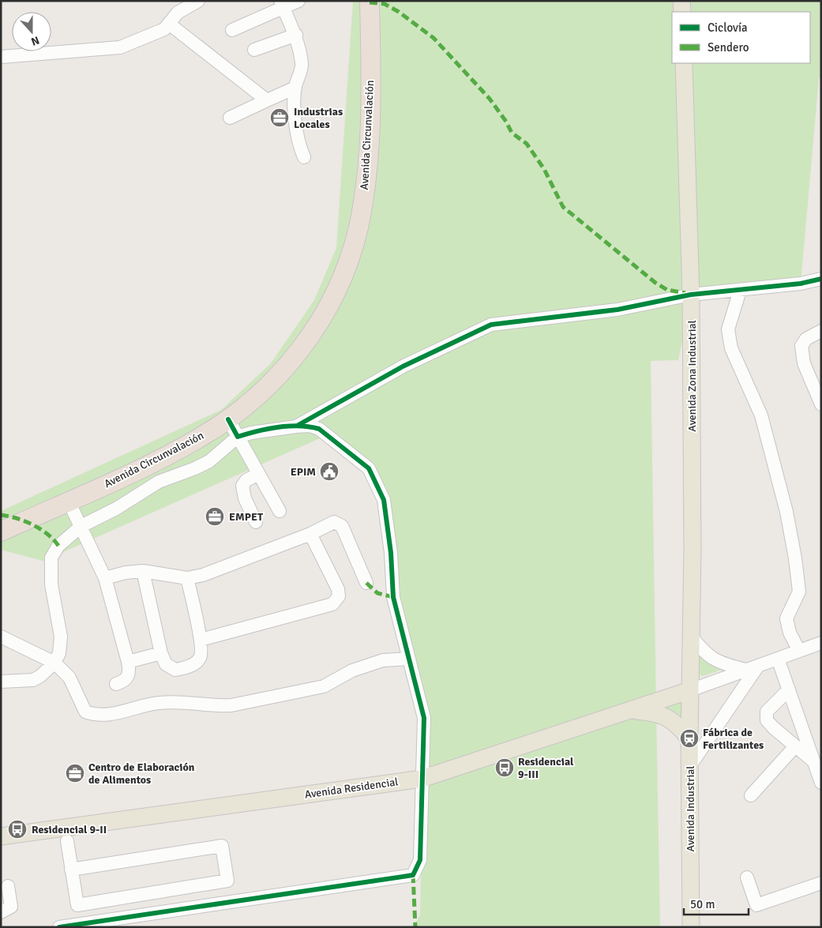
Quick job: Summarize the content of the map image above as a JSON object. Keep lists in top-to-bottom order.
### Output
{
  "streets": {
    "highway": ["Avenida Circunvalación"],
    "main road": ["Avenida Zona Industrial", "Avenida Residencial", "Avenida Industrial"]
  },
  "crossings": [
    ["Avenida Zona Industrial", "Avenida Residencial"],
    ["Avenida Zona Industrial", "Avenida Industrial"],
    ["Avenida Residencial", "Avenida Industrial"]
  ],
  "places": {
    "office": ["Industrias Locales", "EMPET", "Centro de Elaboración de Alimentos"],
    "public building": ["EPIM"],
    "station": ["Fábrica de Fertilizantes"],
    "bus stop": ["Residencial 9-III", "Residencial 9-II"]
  },
  "legend": ["Ciclovía", "Sendero"],
  "scale_bar": "50 m",
  "north": "bottom"
}
